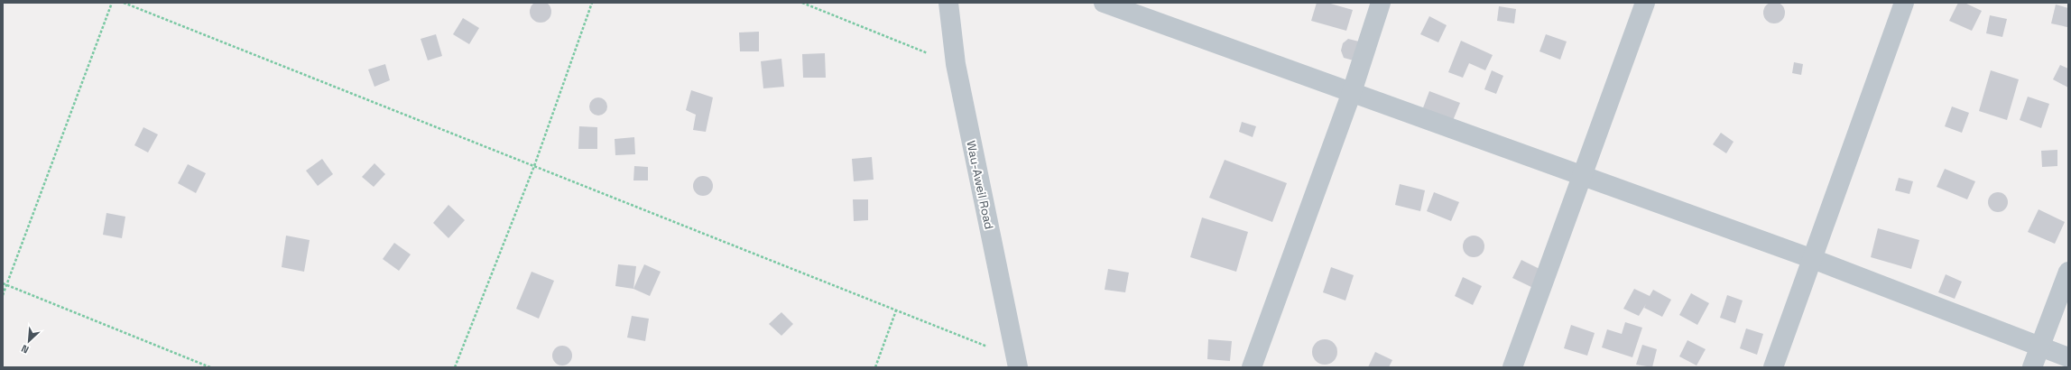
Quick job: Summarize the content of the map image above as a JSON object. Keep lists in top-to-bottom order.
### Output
{
  "streets": {
    "street": ["Wau-Aweil Road"]
  },
  "north": "bottom left"
}
